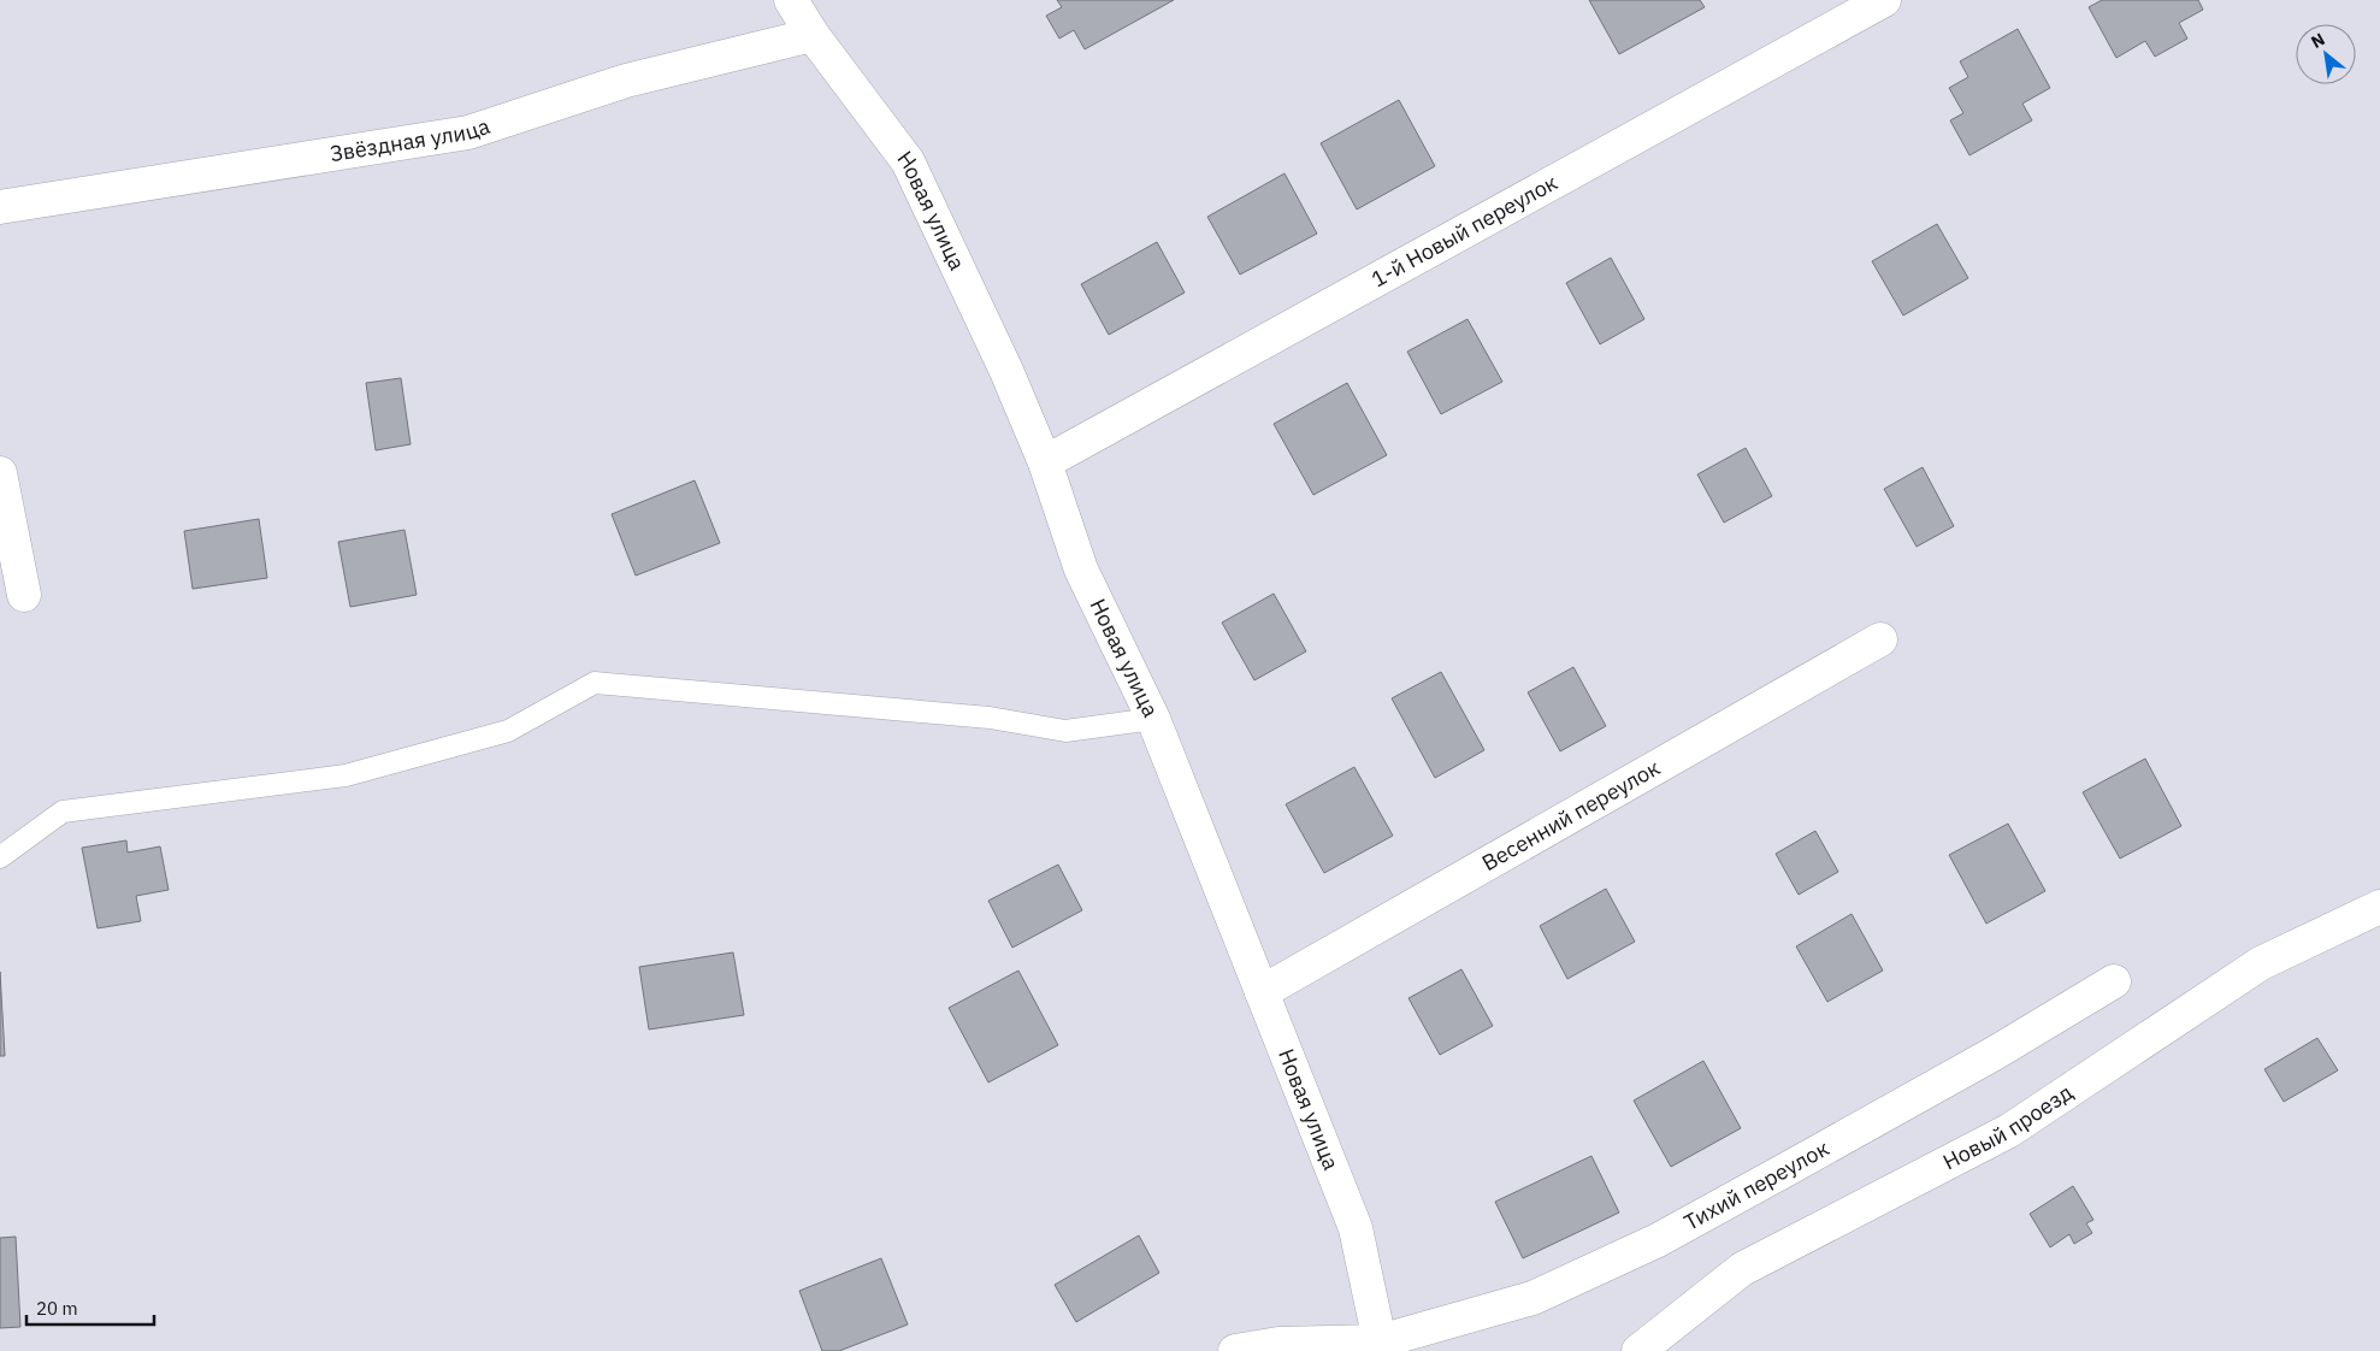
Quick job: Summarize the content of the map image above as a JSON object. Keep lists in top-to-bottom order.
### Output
{
  "streets": {
    "street": [
      "Звёздная улица",
      "Новая улица",
      "1-й Новый переулок",
      "Весенний переулок",
      "Новый проезд",
      "Тихий переулок"
    ]
  },
  "crossings": [
    ["Звёздная улица", "Новая улица"],
    ["Новая улица", "1-й Новый переулок"],
    ["Новая улица", "Весенний переулок"],
    ["Новая улица", "Тихий переулок"]
  ],
  "scale_bar": "20 m",
  "north": "top left"
}
